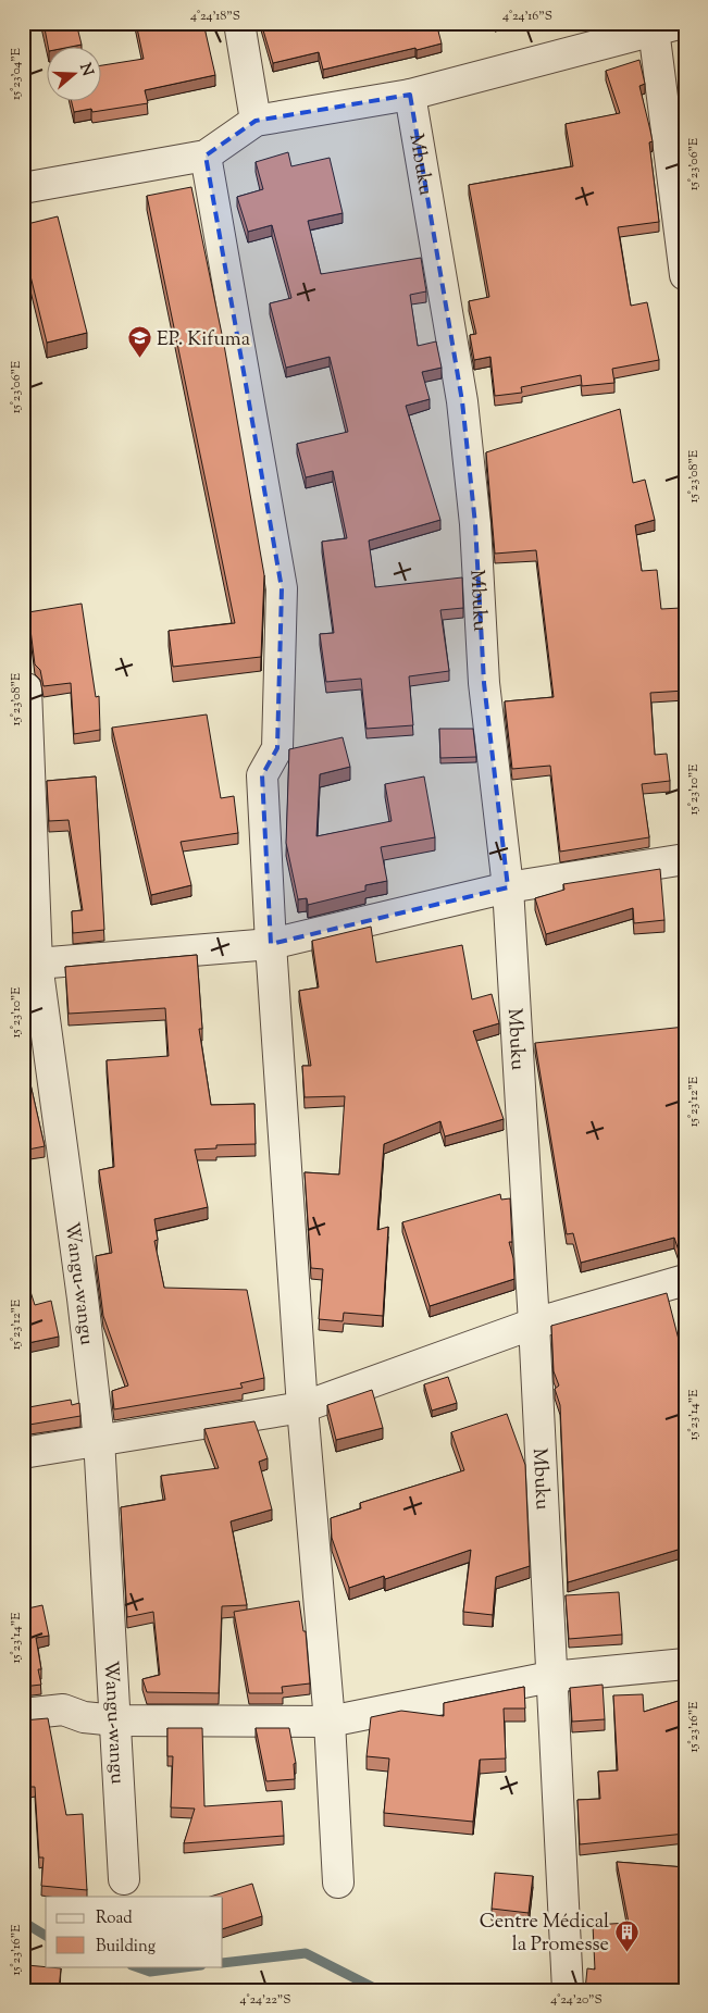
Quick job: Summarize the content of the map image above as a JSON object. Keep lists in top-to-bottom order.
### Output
{
  "streets": {
    "street": ["Mbuku", "Wangu-wangu"]
  },
  "places": {
    "school or university": ["EP. Kifuma"],
    "building": ["Centre Médical la Promesse"]
  },
  "legend": ["Road", "Building"],
  "north": "right",
  "coordinates": [
    "4°24'18\"S",
    "4°24'16\"S",
    "15°23'04\"E",
    "15°23'06\"E",
    "15°23'08\"E",
    "15°23'10\"E",
    "15°23'12\"E",
    "15°23'14\"E",
    "15°23'16\"E",
    "4°24'22\"S",
    "4°24'20\"S"
  ]
}
